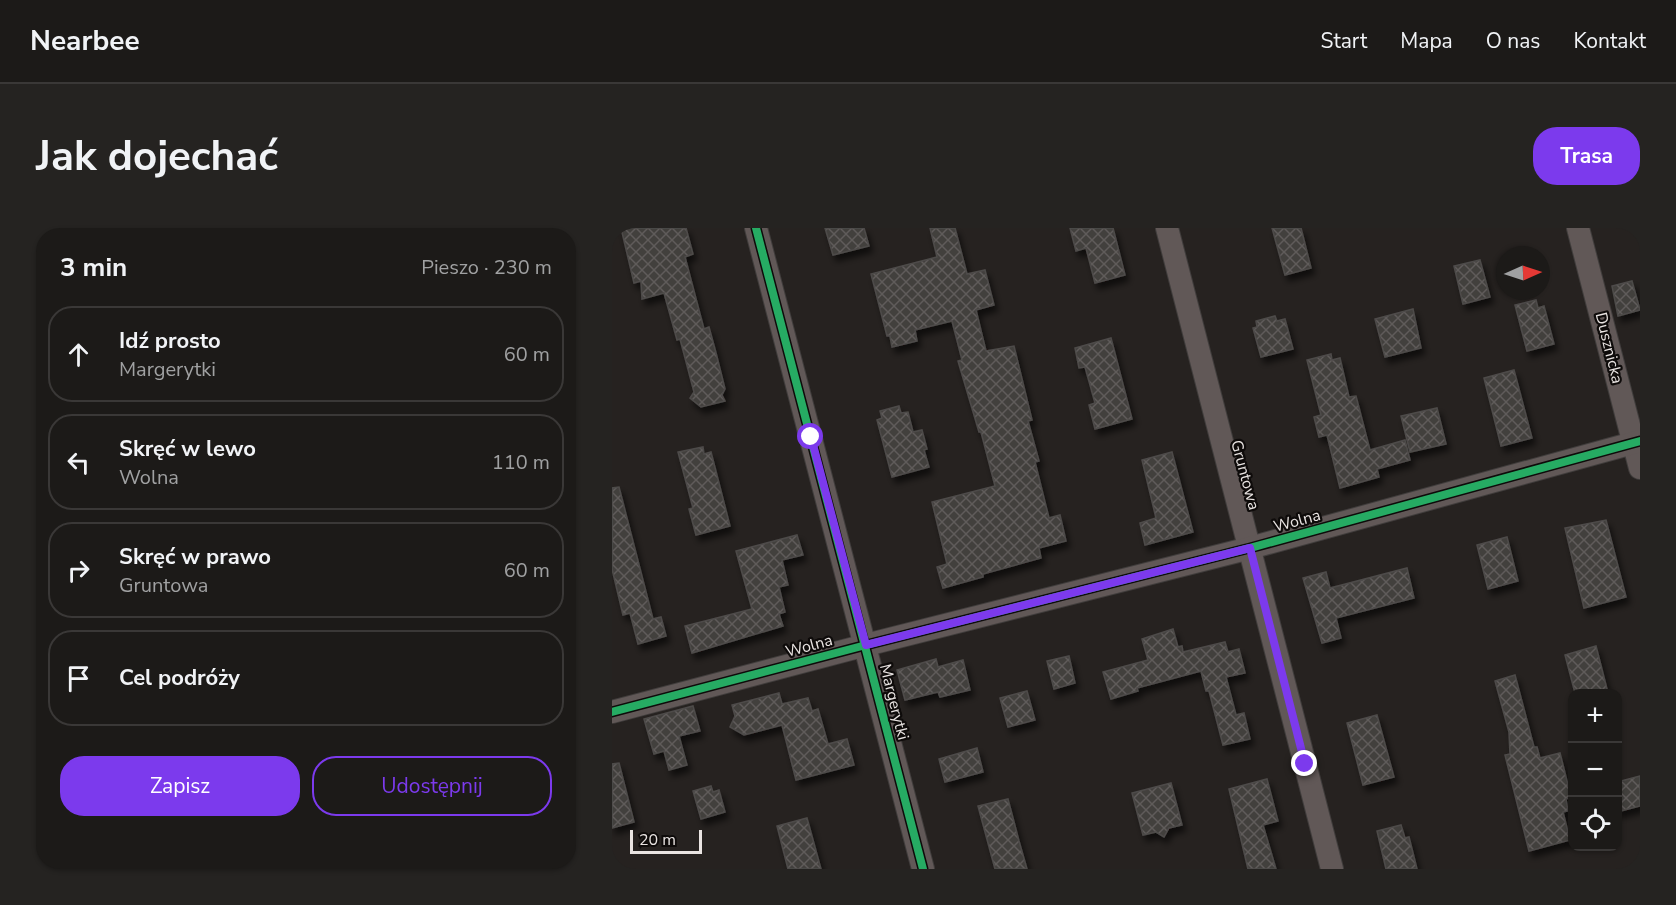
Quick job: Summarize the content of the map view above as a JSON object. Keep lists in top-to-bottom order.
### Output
{
  "streets": {
    "street": [
      "Dusznicka",
      "Gruntowa",
      "Wolna",
      "Margerytki"
    ]
  },
  "crossings": [
    ["Dusznicka", "Wolna"],
    ["Gruntowa", "Wolna"],
    ["Wolna", "Margerytki"]
  ],
  "scale_bar": "20 m",
  "north": "right",
  "page": {
    "header": "Nearbee",
    "nav": [
      "Start",
      "Mapa",
      "O nas",
      "Kontakt"
    ],
    "buttons": [
      "Trasa",
      ["Zapisz", "Udostępnij"]
    ],
    "title": "Jak dojechać",
    "heading": ["3 min", "Pieszo · 230 m"],
    "list": [
      ["Idź prosto", "Margerytki", "60 m"],
      ["Skręć w lewo", "Wolna", "110 m"],
      ["Skręć w prawo", "Gruntowa", "60 m"],
      "Cel podróży"
    ],
    "map_buttons": ["+", "−"],
    "scale": "20 m"
  }
}
